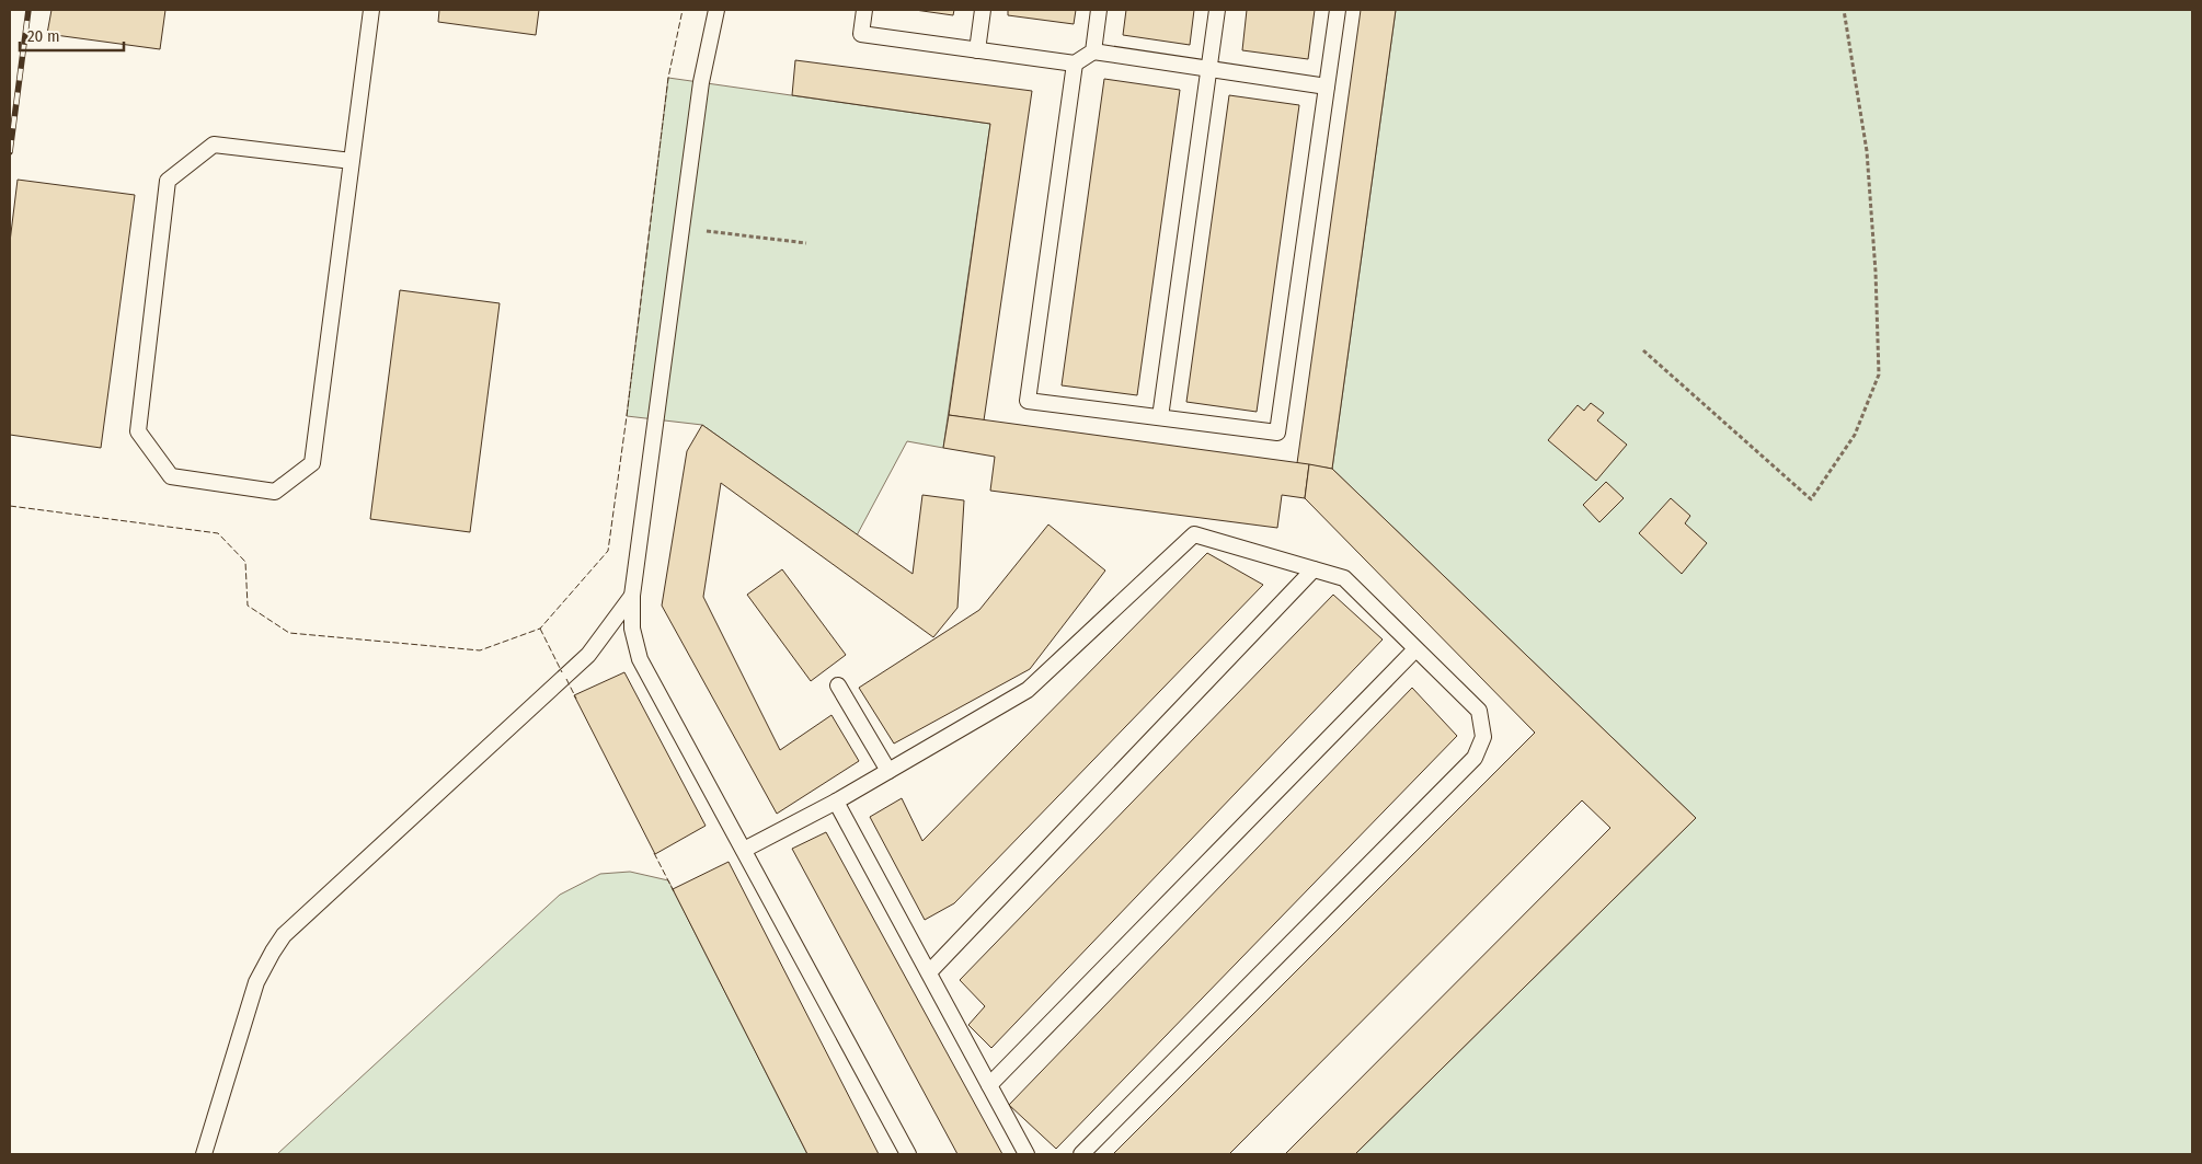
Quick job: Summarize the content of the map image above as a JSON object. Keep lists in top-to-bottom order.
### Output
{
  "scale_bar": "20 m"
}
